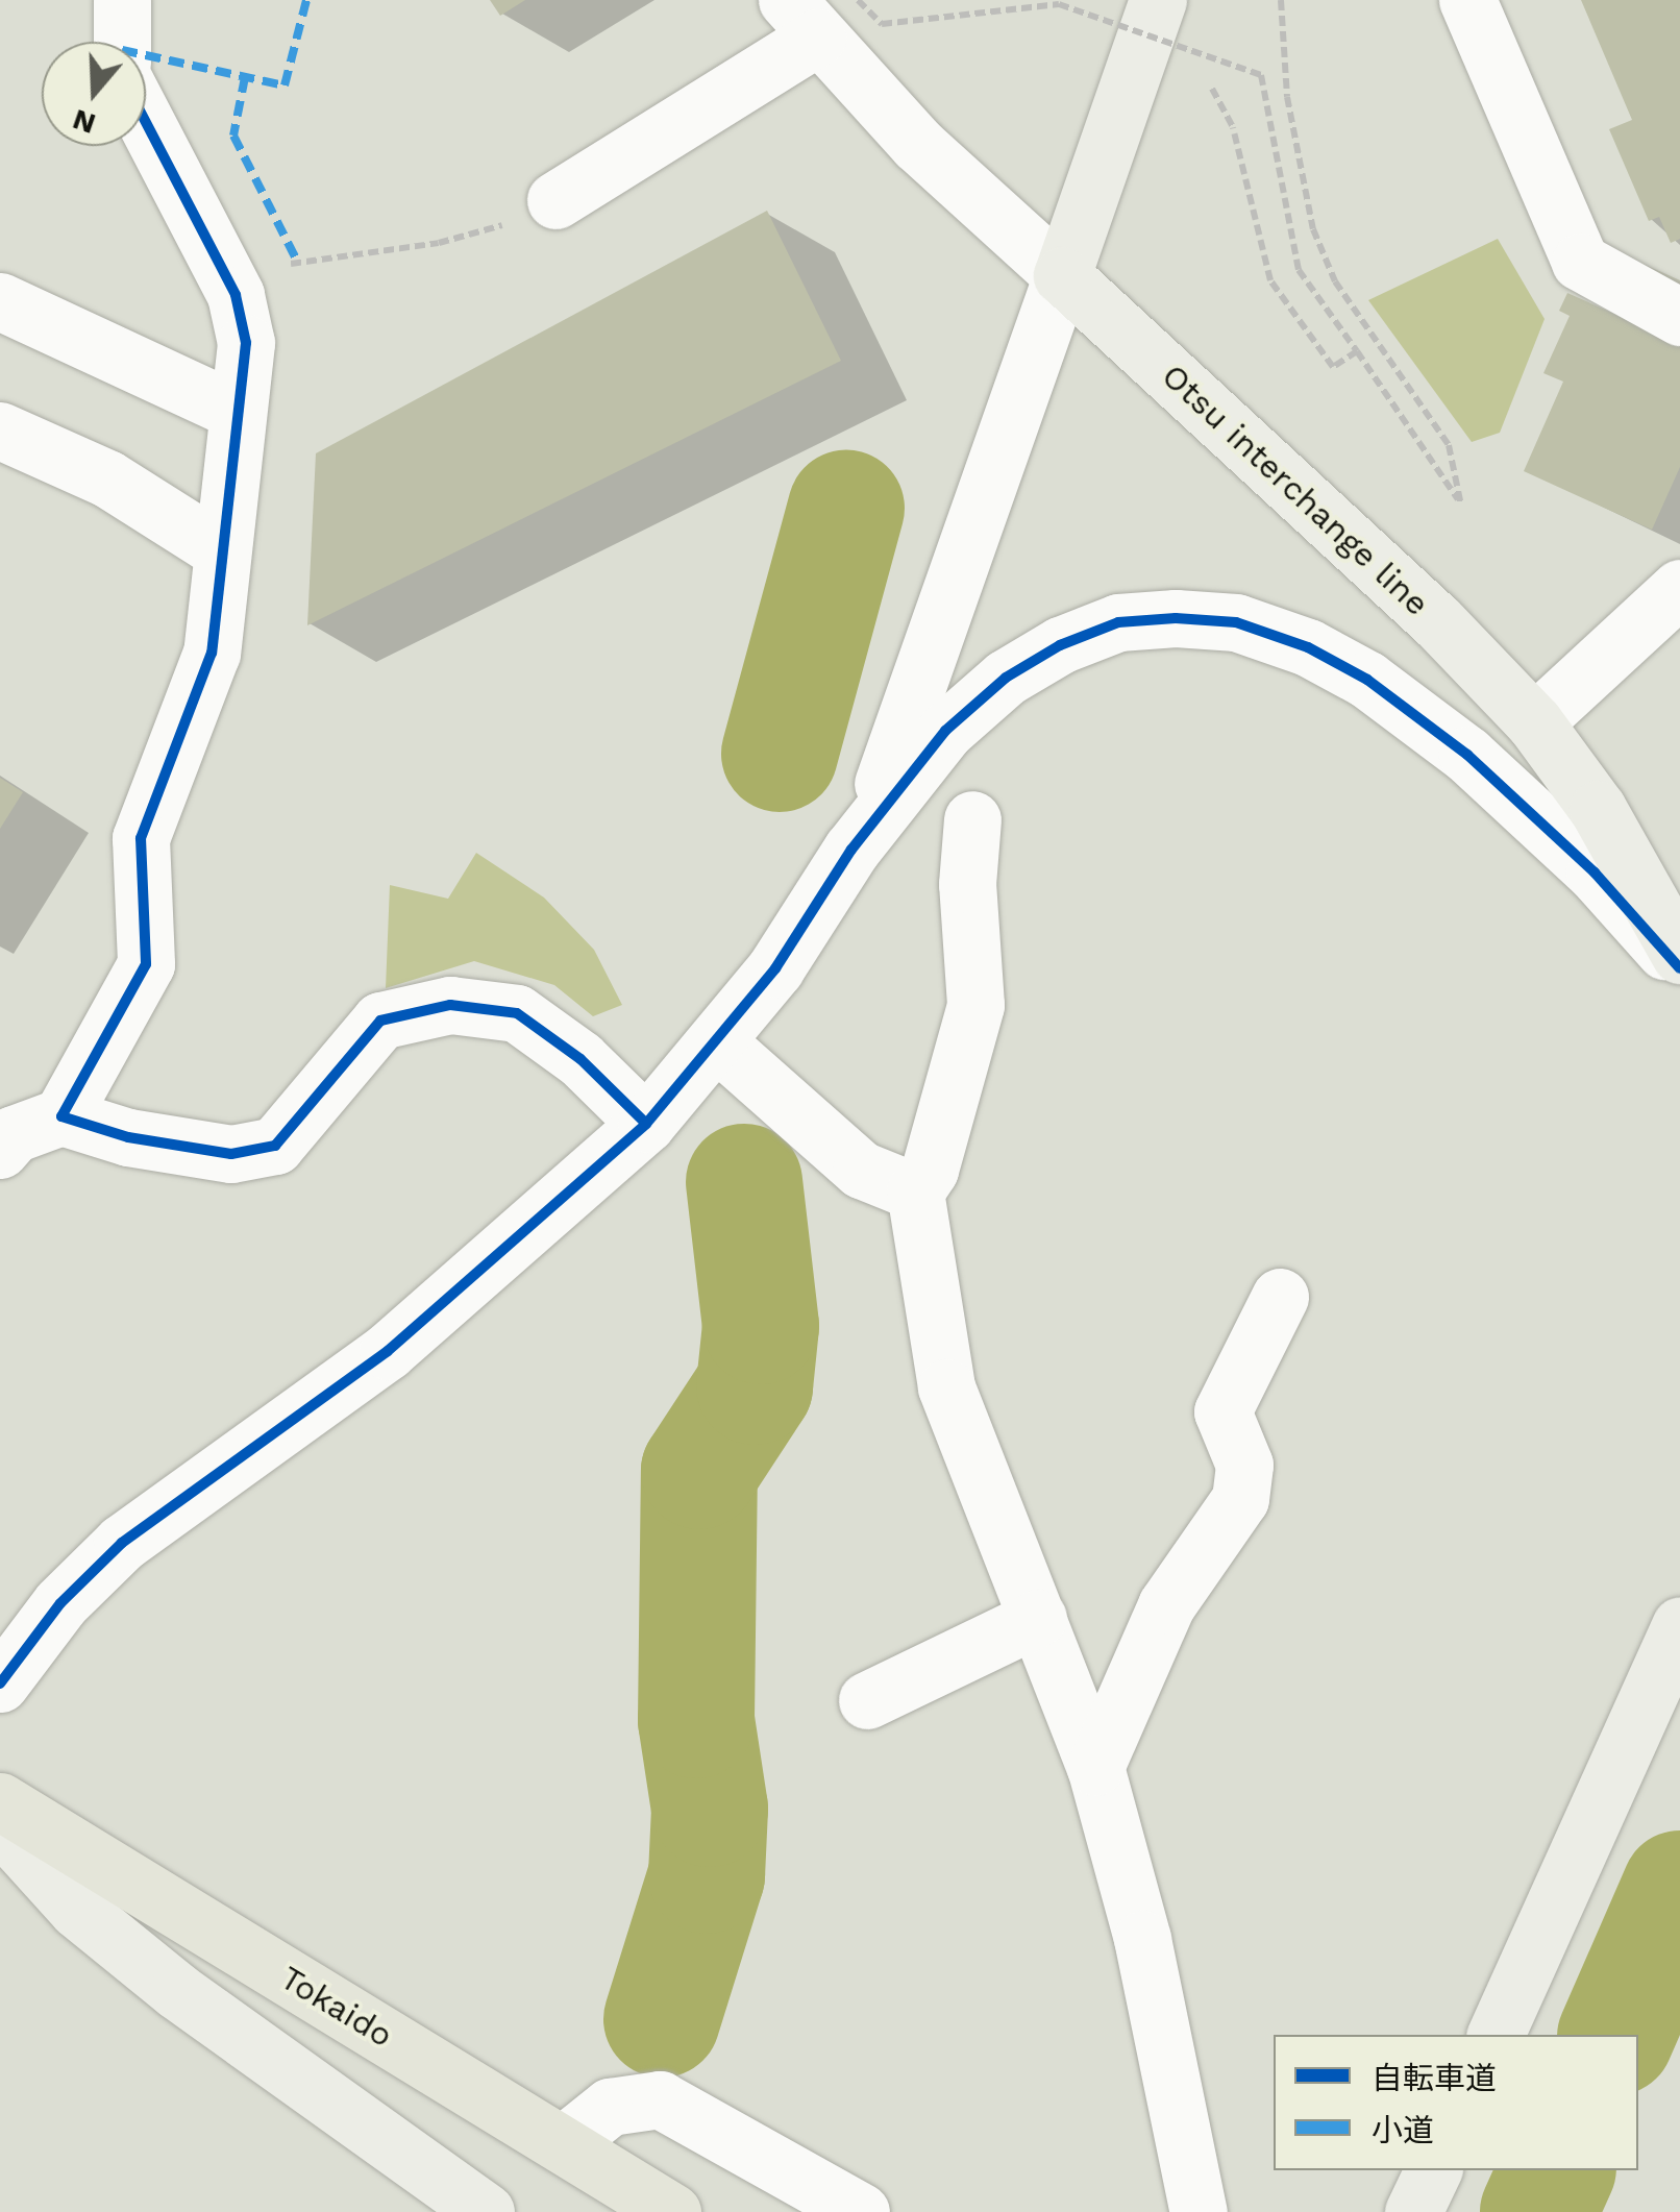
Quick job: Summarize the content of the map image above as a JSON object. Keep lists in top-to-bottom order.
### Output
{
  "streets": {
    "highway": ["Tokaido"],
    "main road": ["Otsu interchange line"]
  },
  "legend": ["自転車道", "小道"],
  "north": "bottom"
}
